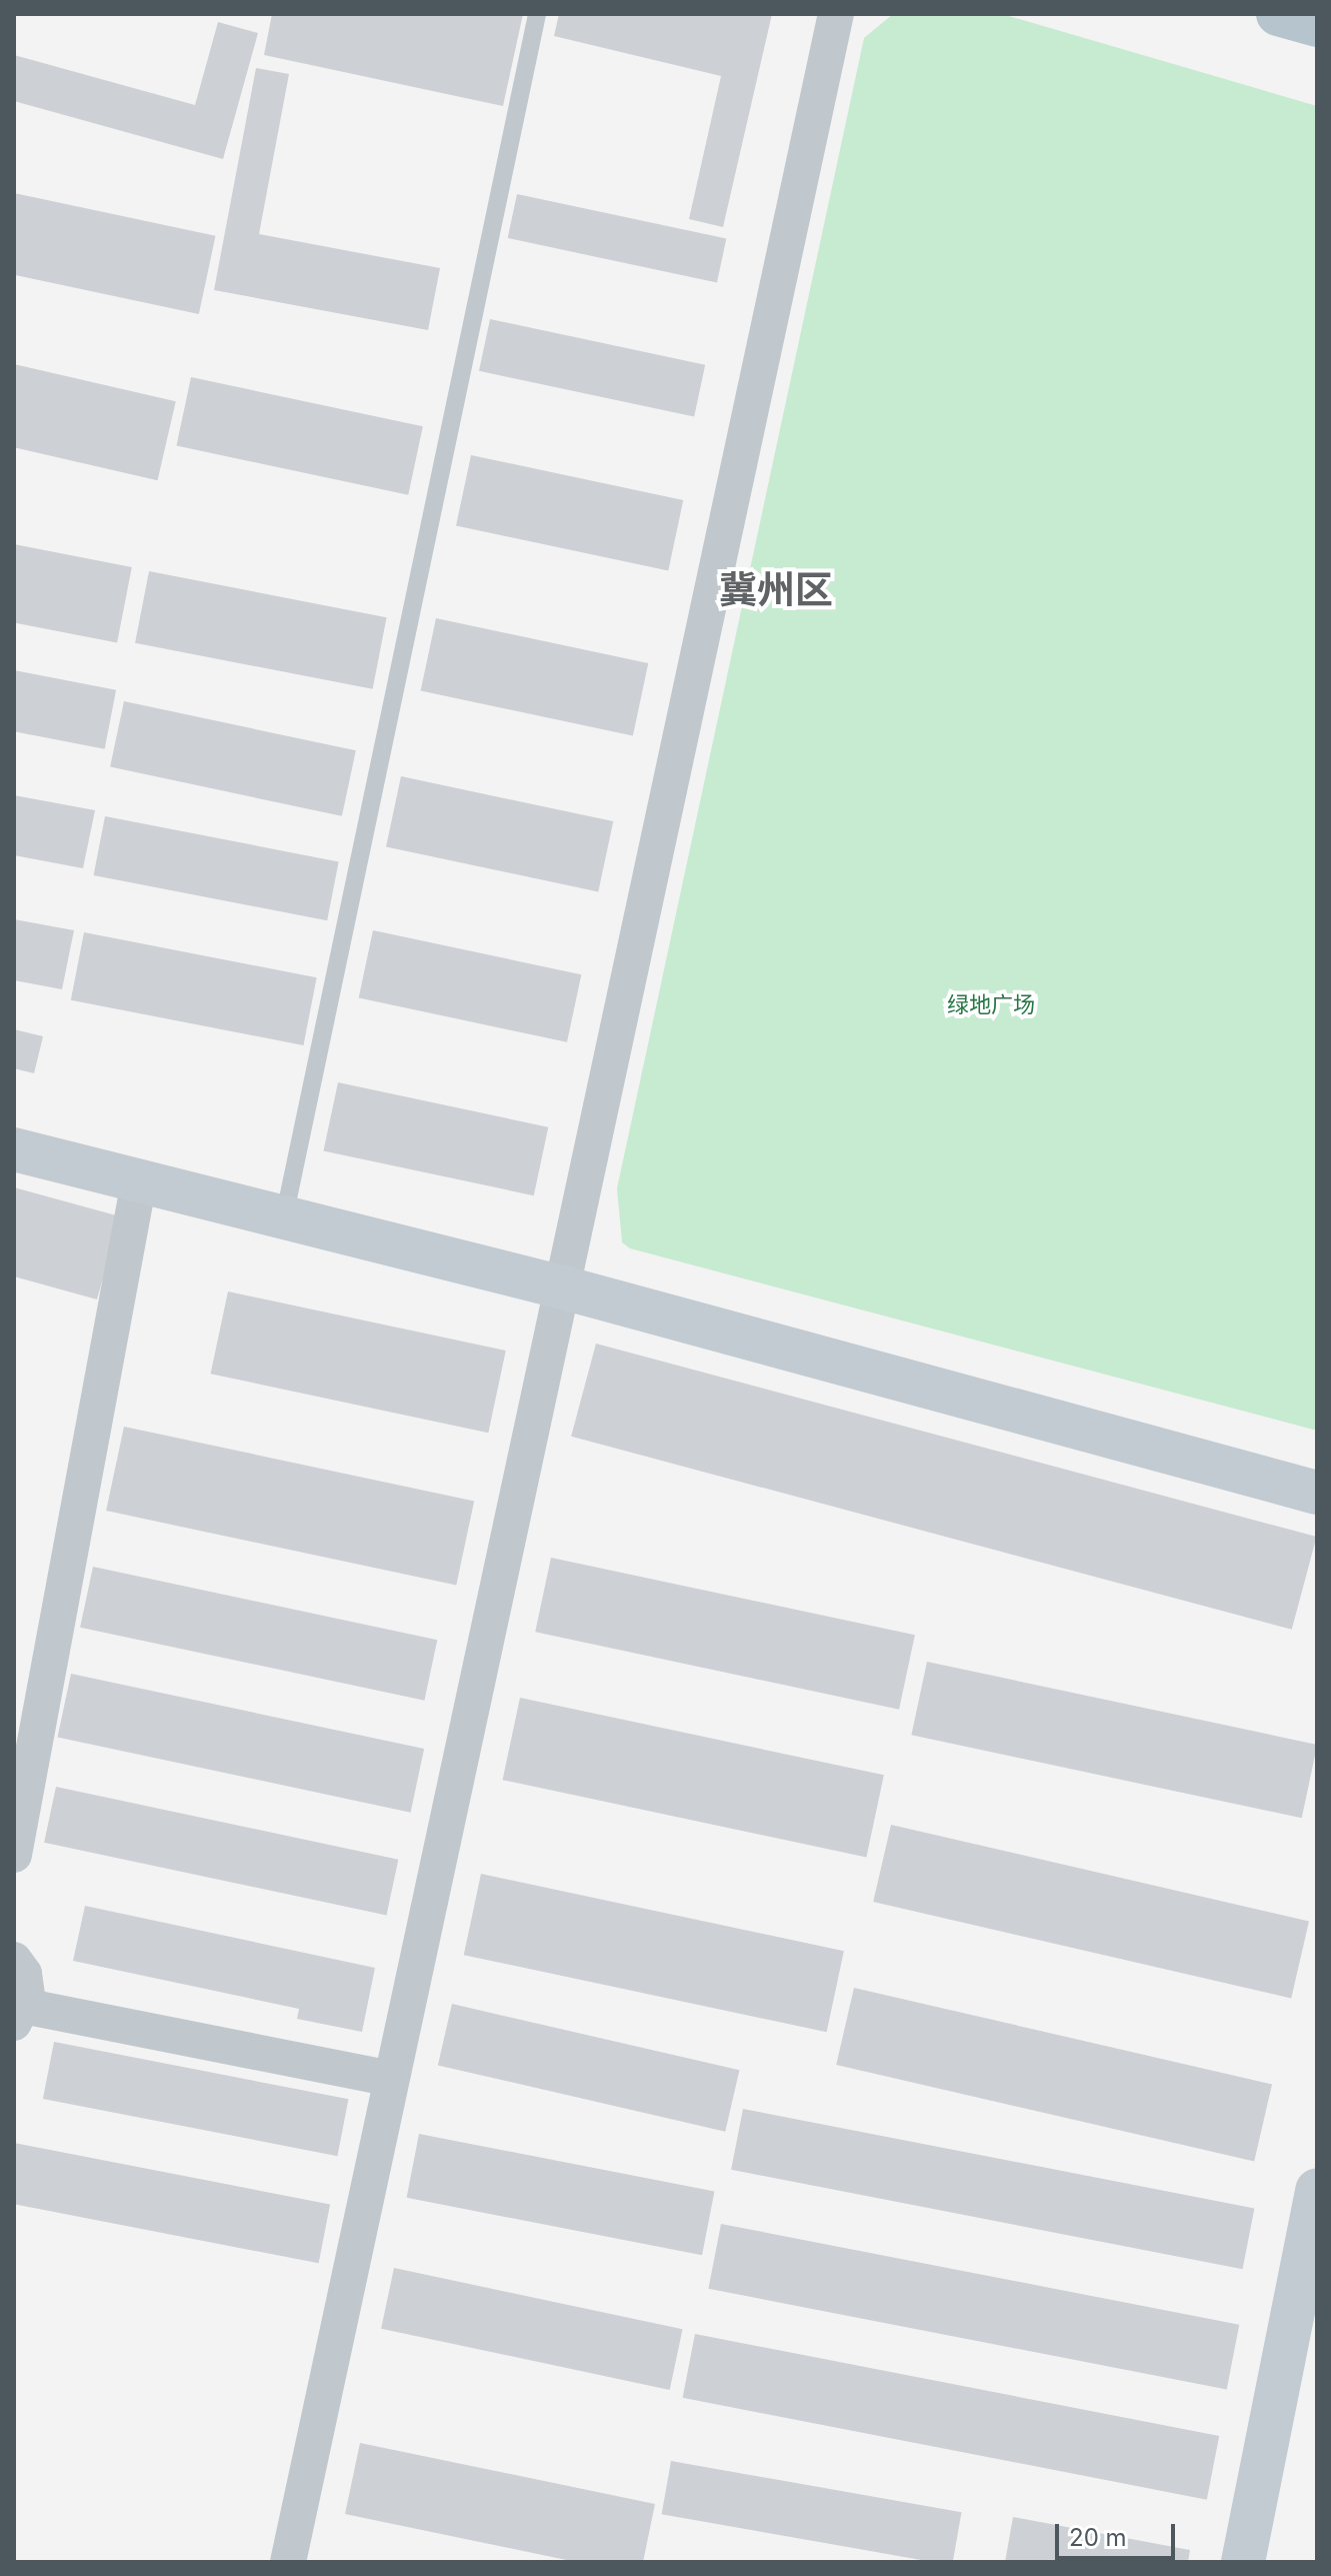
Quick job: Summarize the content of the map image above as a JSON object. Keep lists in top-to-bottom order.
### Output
{
  "districts": ["冀州区"],
  "parks": ["绿地广场"],
  "scale_bar": "20 m"
}
